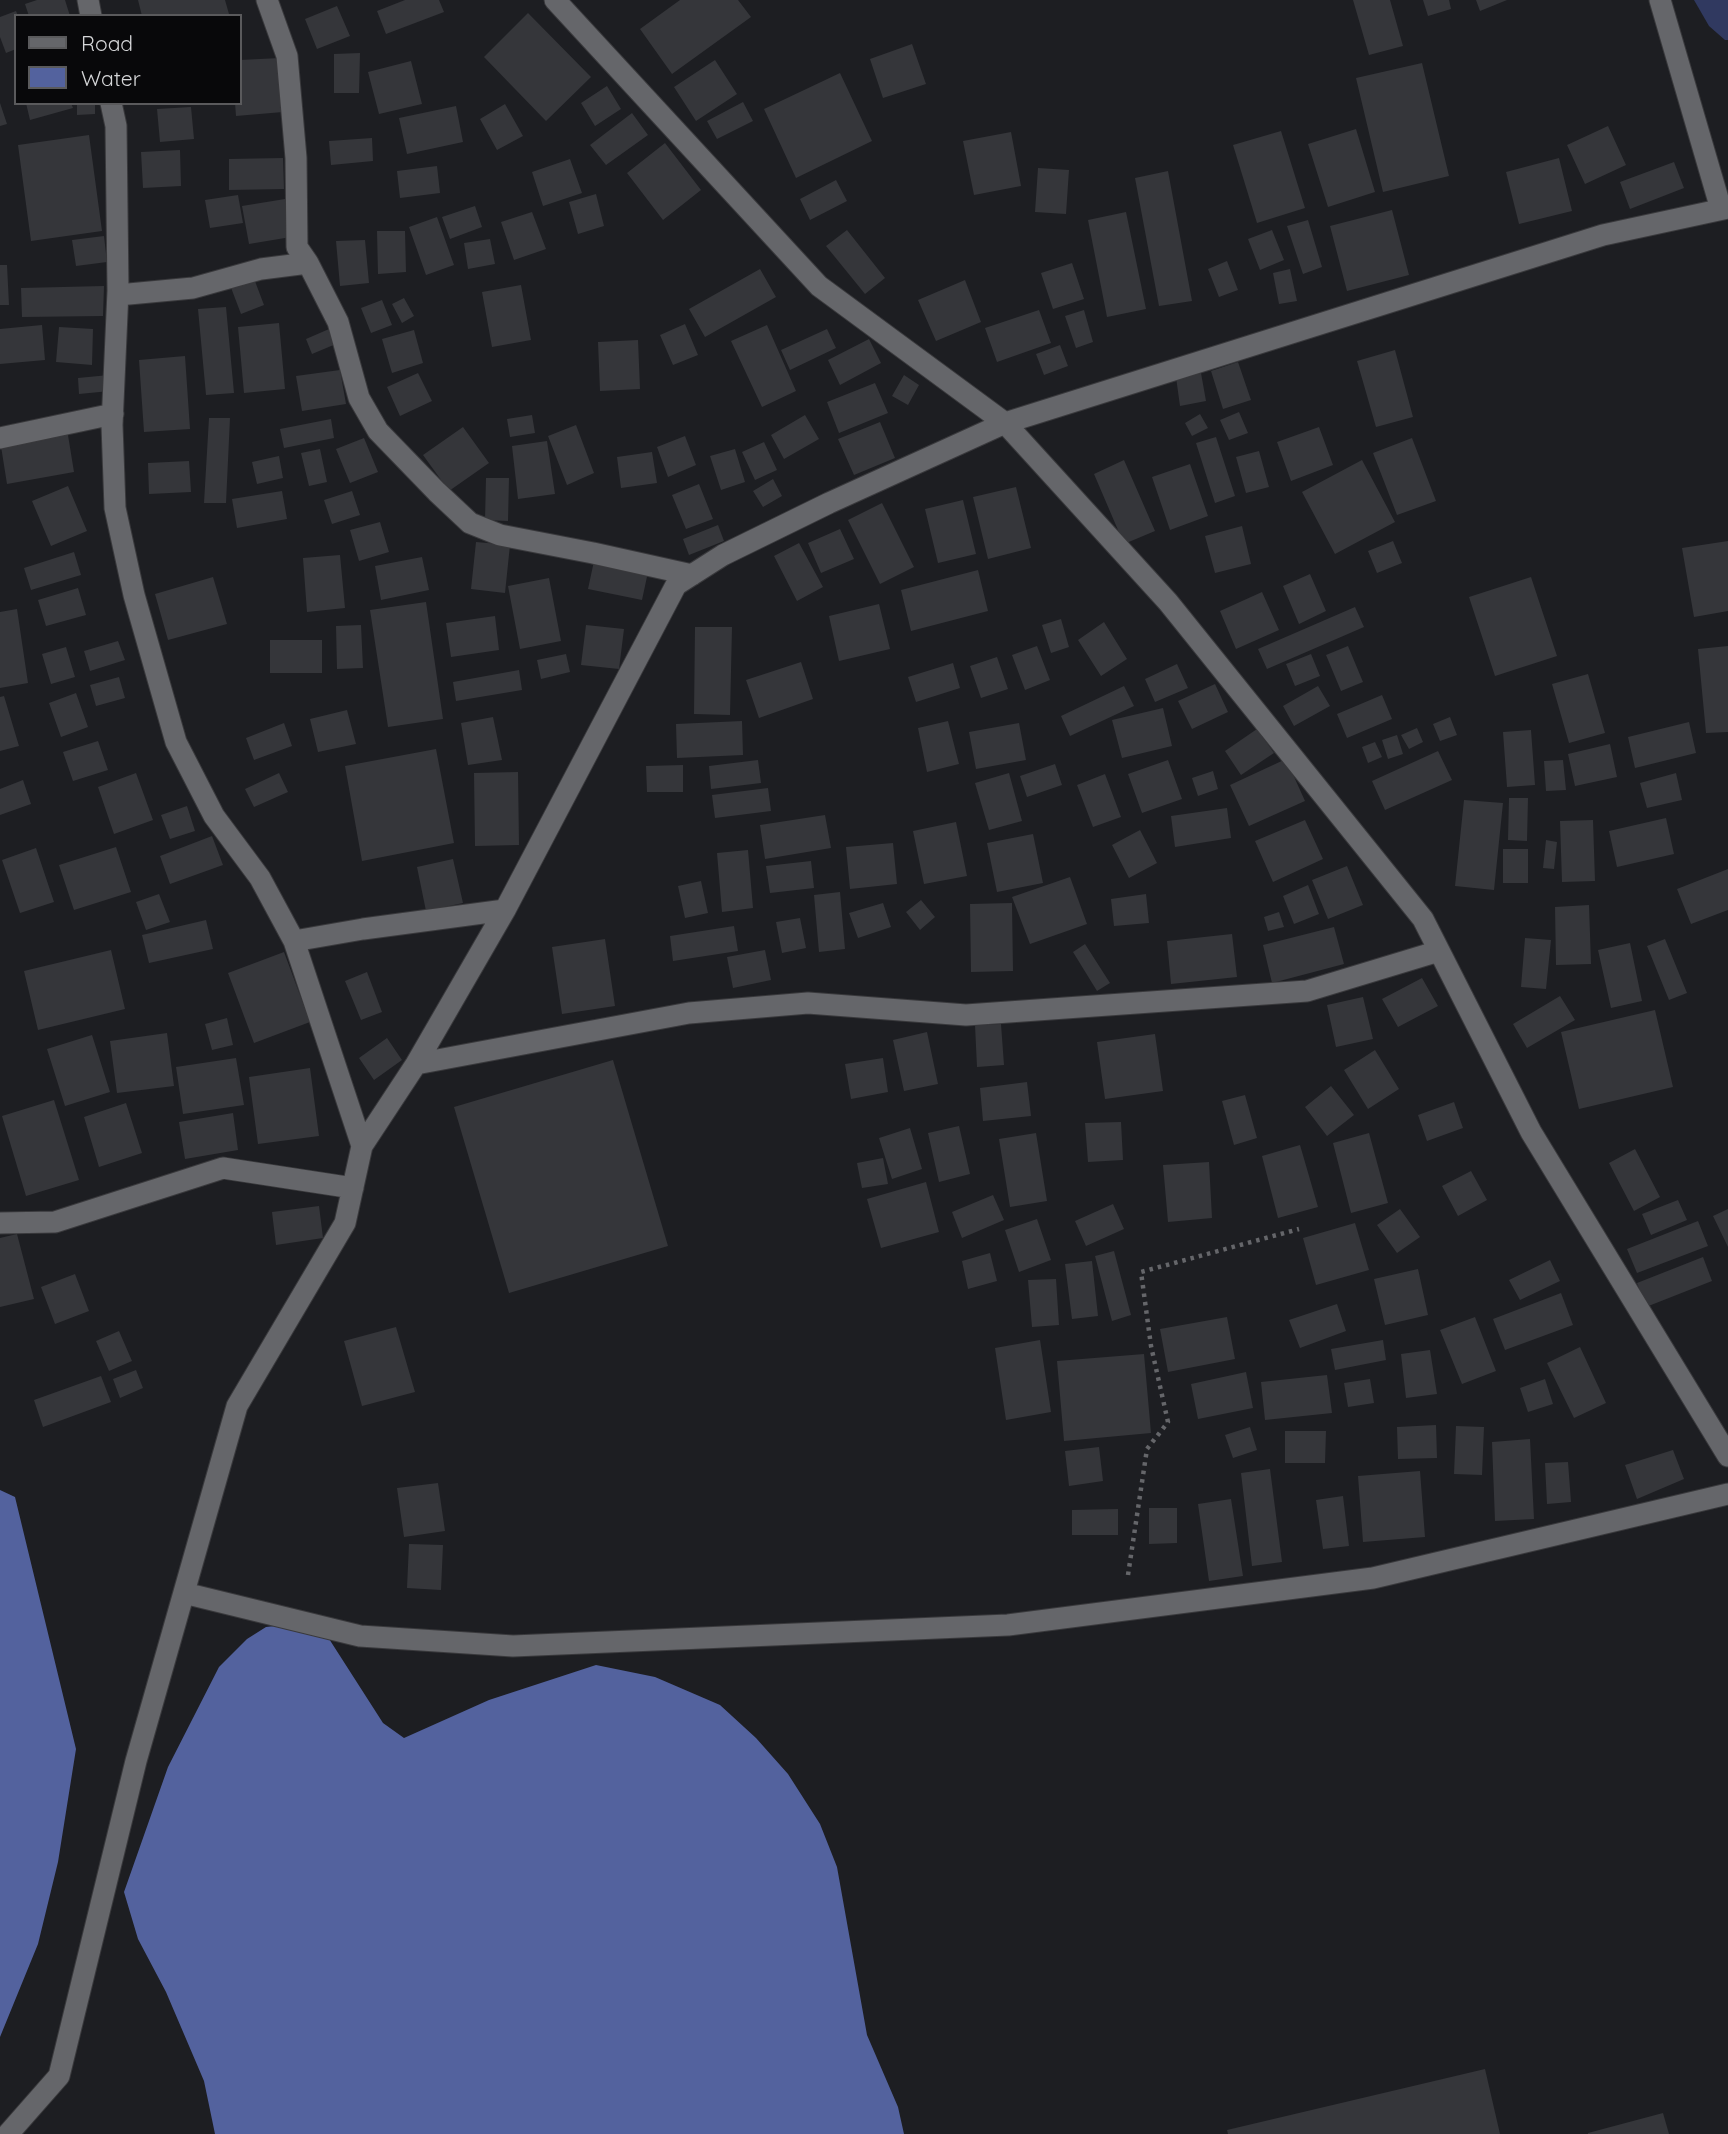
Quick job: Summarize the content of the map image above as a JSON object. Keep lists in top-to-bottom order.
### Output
{
  "legend": ["Road", "Water"]
}
